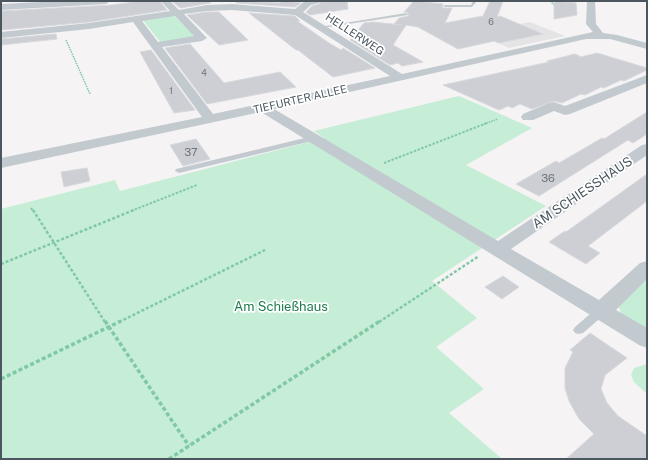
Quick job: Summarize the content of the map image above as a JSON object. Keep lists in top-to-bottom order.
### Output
{
  "streets": {
    "street": ["HELLERWEG", "TIEFURTER ALLEE", "AM SCHIESSHAUS"]
  },
  "crossings": [
    ["HELLERWEG", "TIEFURTER ALLEE"]
  ],
  "parks": ["Am Schießhaus"],
  "house_numbers": [
    "6",
    "4",
    "1",
    "37",
    "36"
  ]
}
